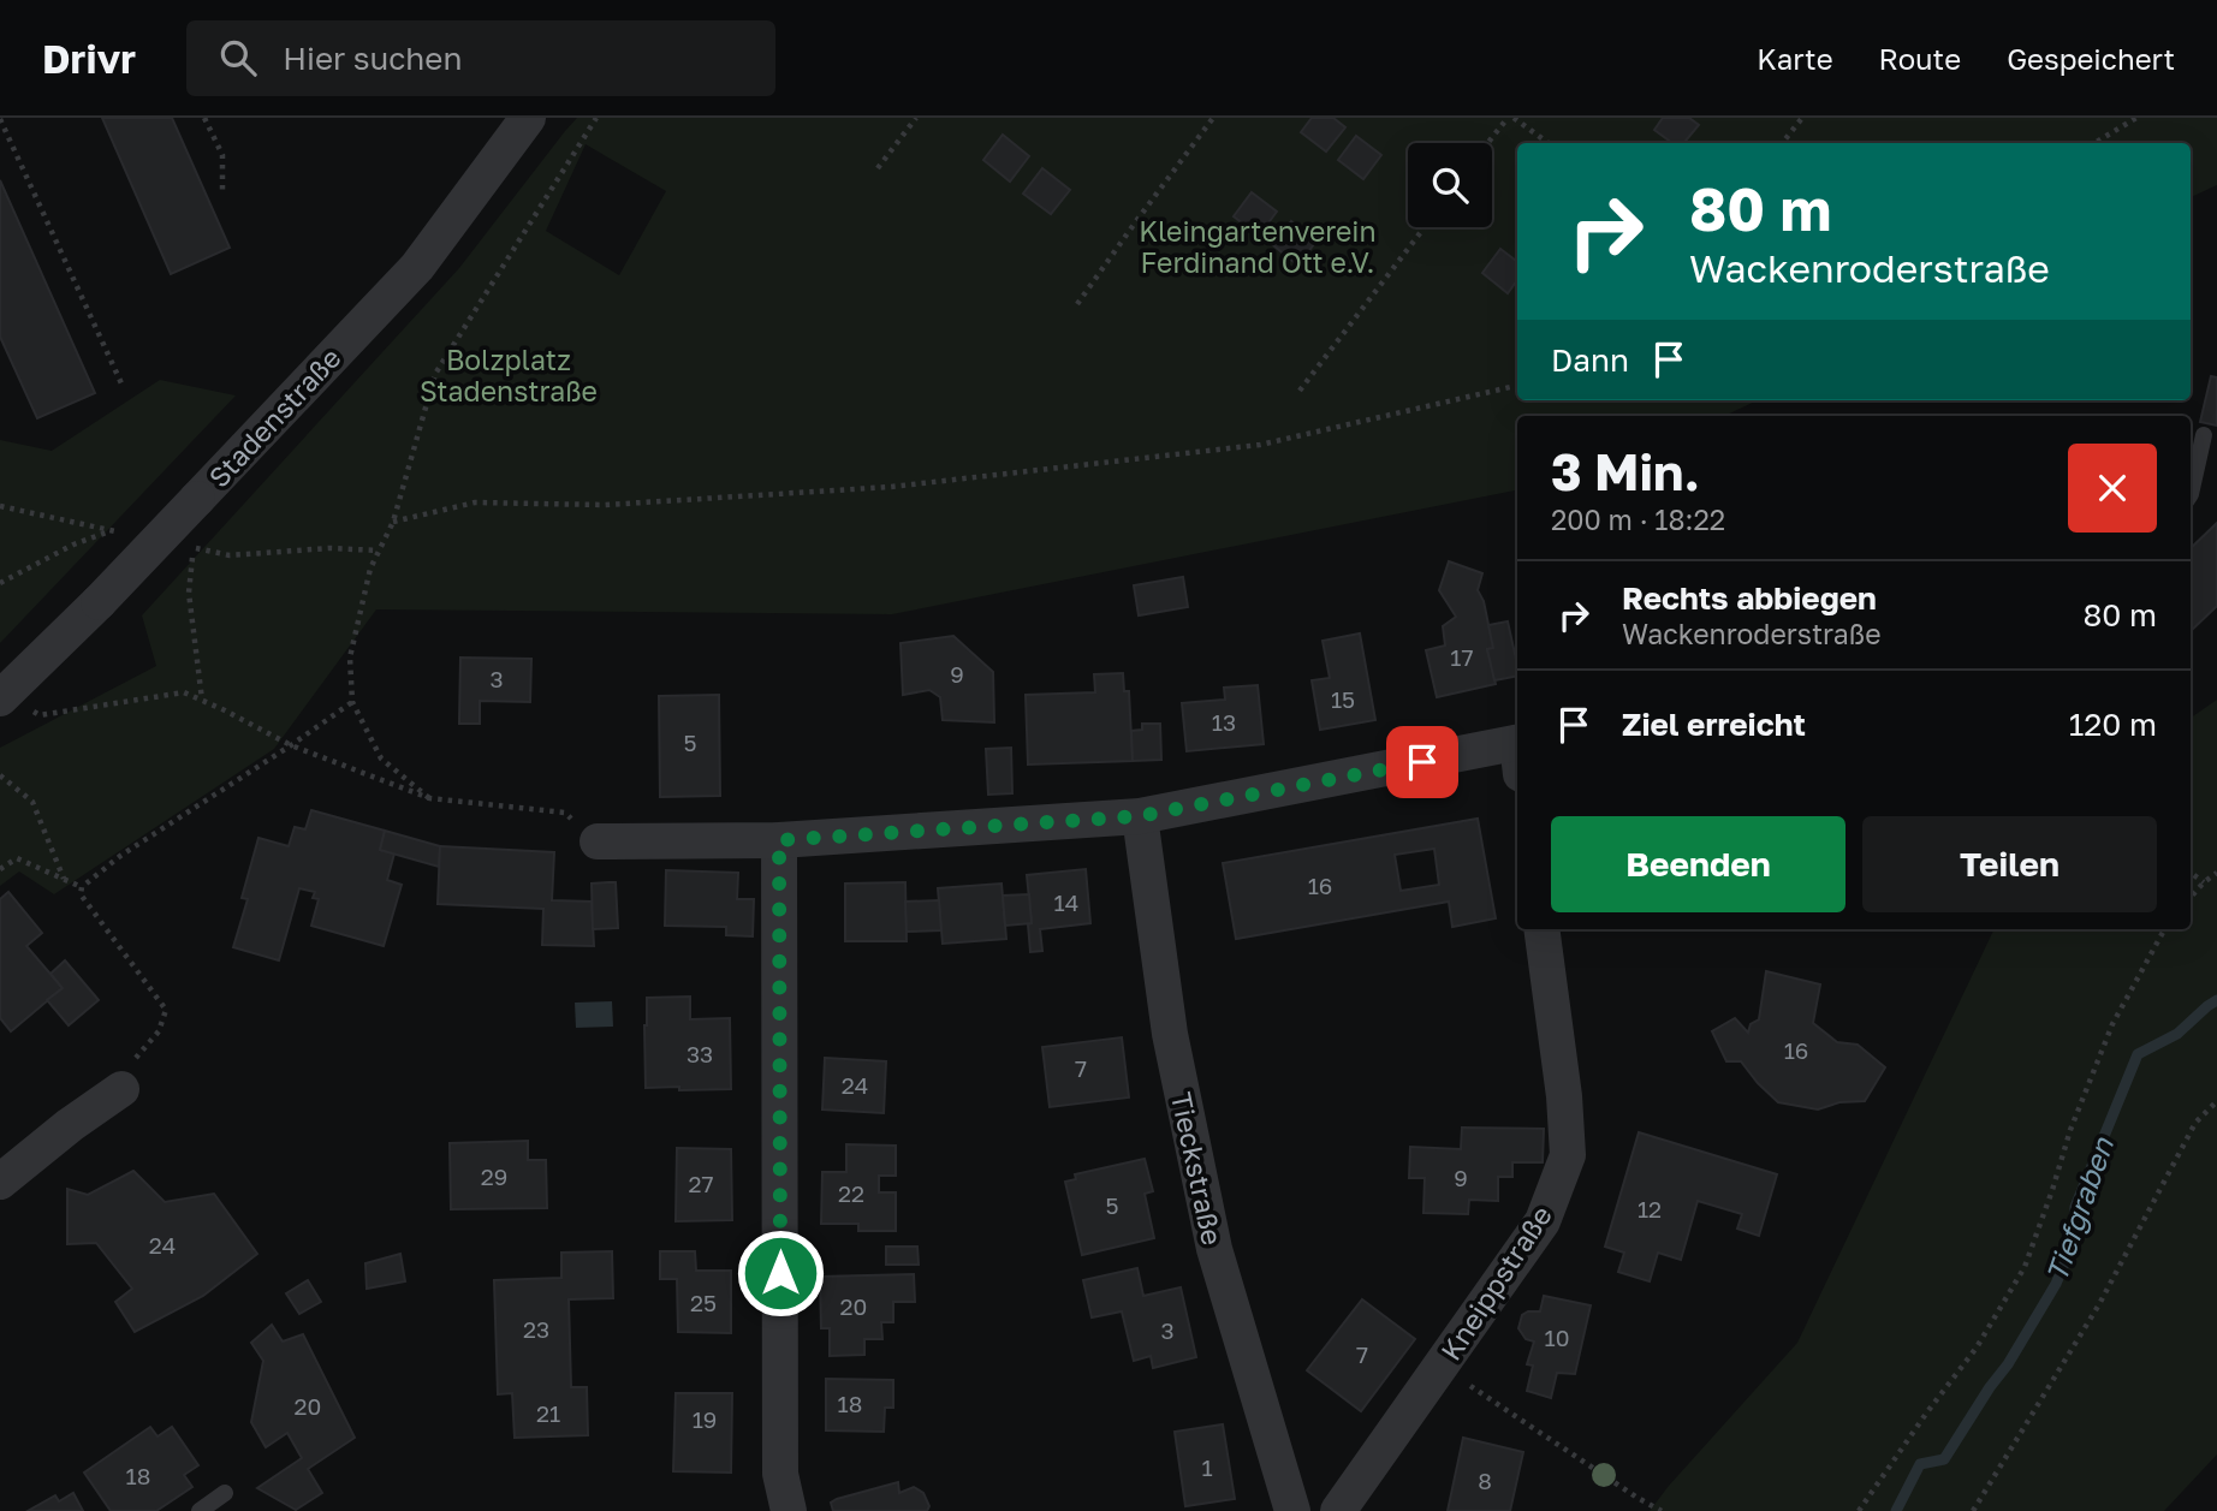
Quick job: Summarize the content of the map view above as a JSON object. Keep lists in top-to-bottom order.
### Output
{
  "streets": {
    "street": ["Stadenstraße", "Tieckstraße", "Kneippstraße"]
  },
  "water": ["Tiefgraben"],
  "parks": ["Kleingartenverein Ferdinand Ott e.V.", "Bolzplatz Stadenstraße"],
  "house_numbers": [
    "17",
    "9",
    "3",
    "15",
    "13",
    "5",
    "16",
    "14",
    "16",
    "33",
    "7",
    "24",
    "29",
    "9",
    "27",
    "22",
    "5",
    "12",
    "24",
    "25",
    "20",
    "23",
    "3",
    "10",
    "7",
    "18",
    "20",
    "21",
    "19",
    "1",
    "18",
    "8"
  ],
  "page": {
    "header": "Drivr",
    "search": "Hier suchen",
    "nav": ["Karte", "Route", "Gespeichert"],
    "turn": ["80 m", "Wackenroderstraße"],
    "then": "Dann",
    "heading": ["3 Min.", "200 m · 18:22"],
    "list": [
      {
        "name": "Rechts abbiegen",
        "note": "Wackenroderstraße",
        "value": "80 m"
      },
      {
        "name": "Ziel erreicht",
        "value": "120 m"
      }
    ],
    "buttons": ["Beenden", "Teilen"]
  }
}
